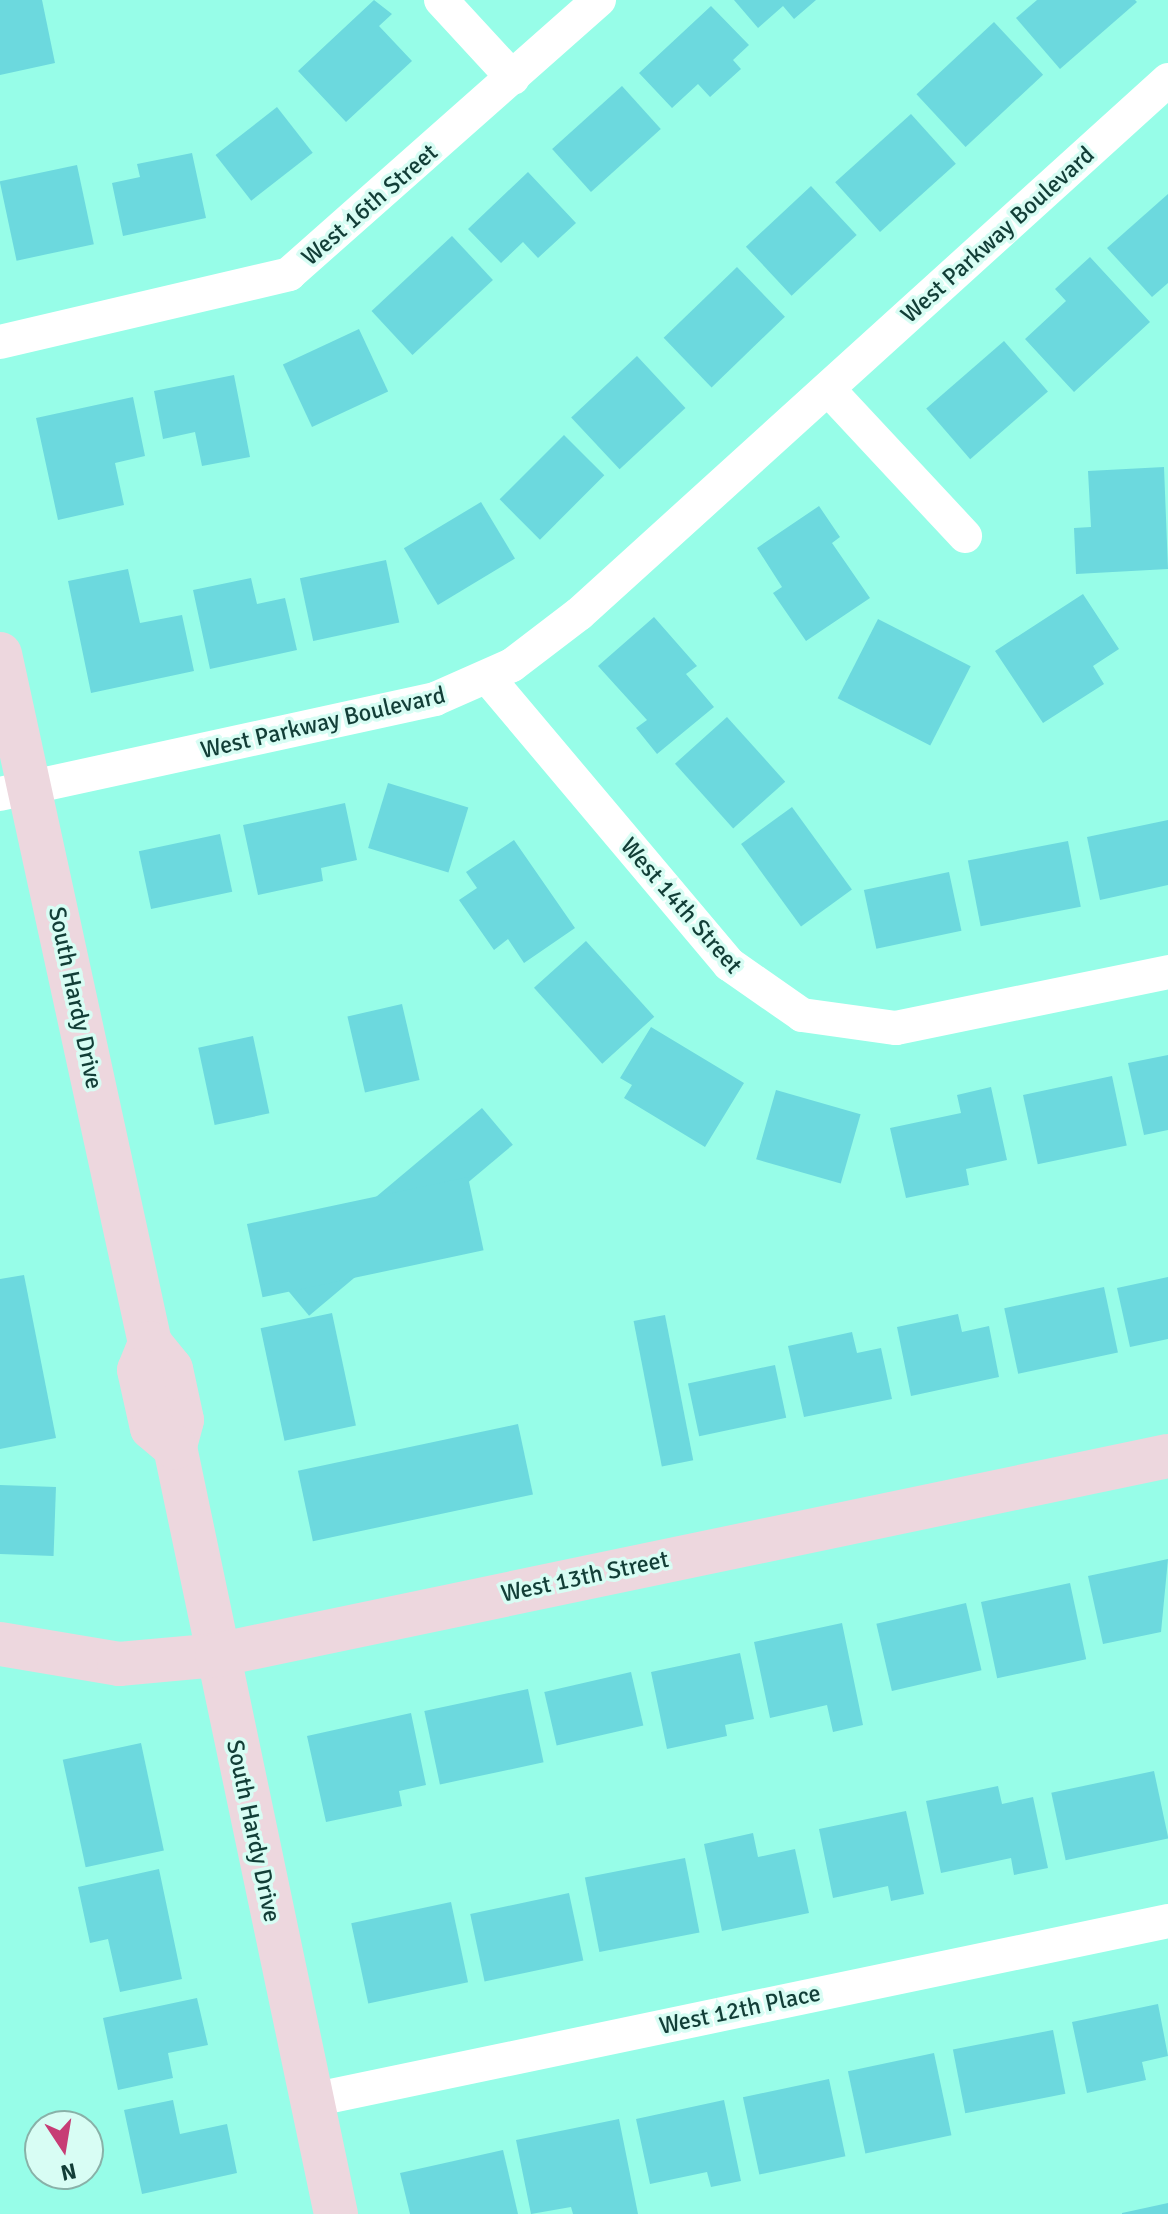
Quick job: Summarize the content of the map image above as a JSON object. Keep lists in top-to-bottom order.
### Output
{
  "streets": {
    "street": [
      "West 16th Street",
      "West Parkway Boulevard",
      "West 14th Street",
      "South Hardy Drive",
      "West 13th Street",
      "West 12th Place"
    ]
  },
  "crossings": [
    ["West Parkway Boulevard", "West 14th Street"],
    ["West Parkway Boulevard", "South Hardy Drive"],
    ["South Hardy Drive", "West 13th Street"],
    ["South Hardy Drive", "West 12th Place"]
  ],
  "north": "bottom"
}
